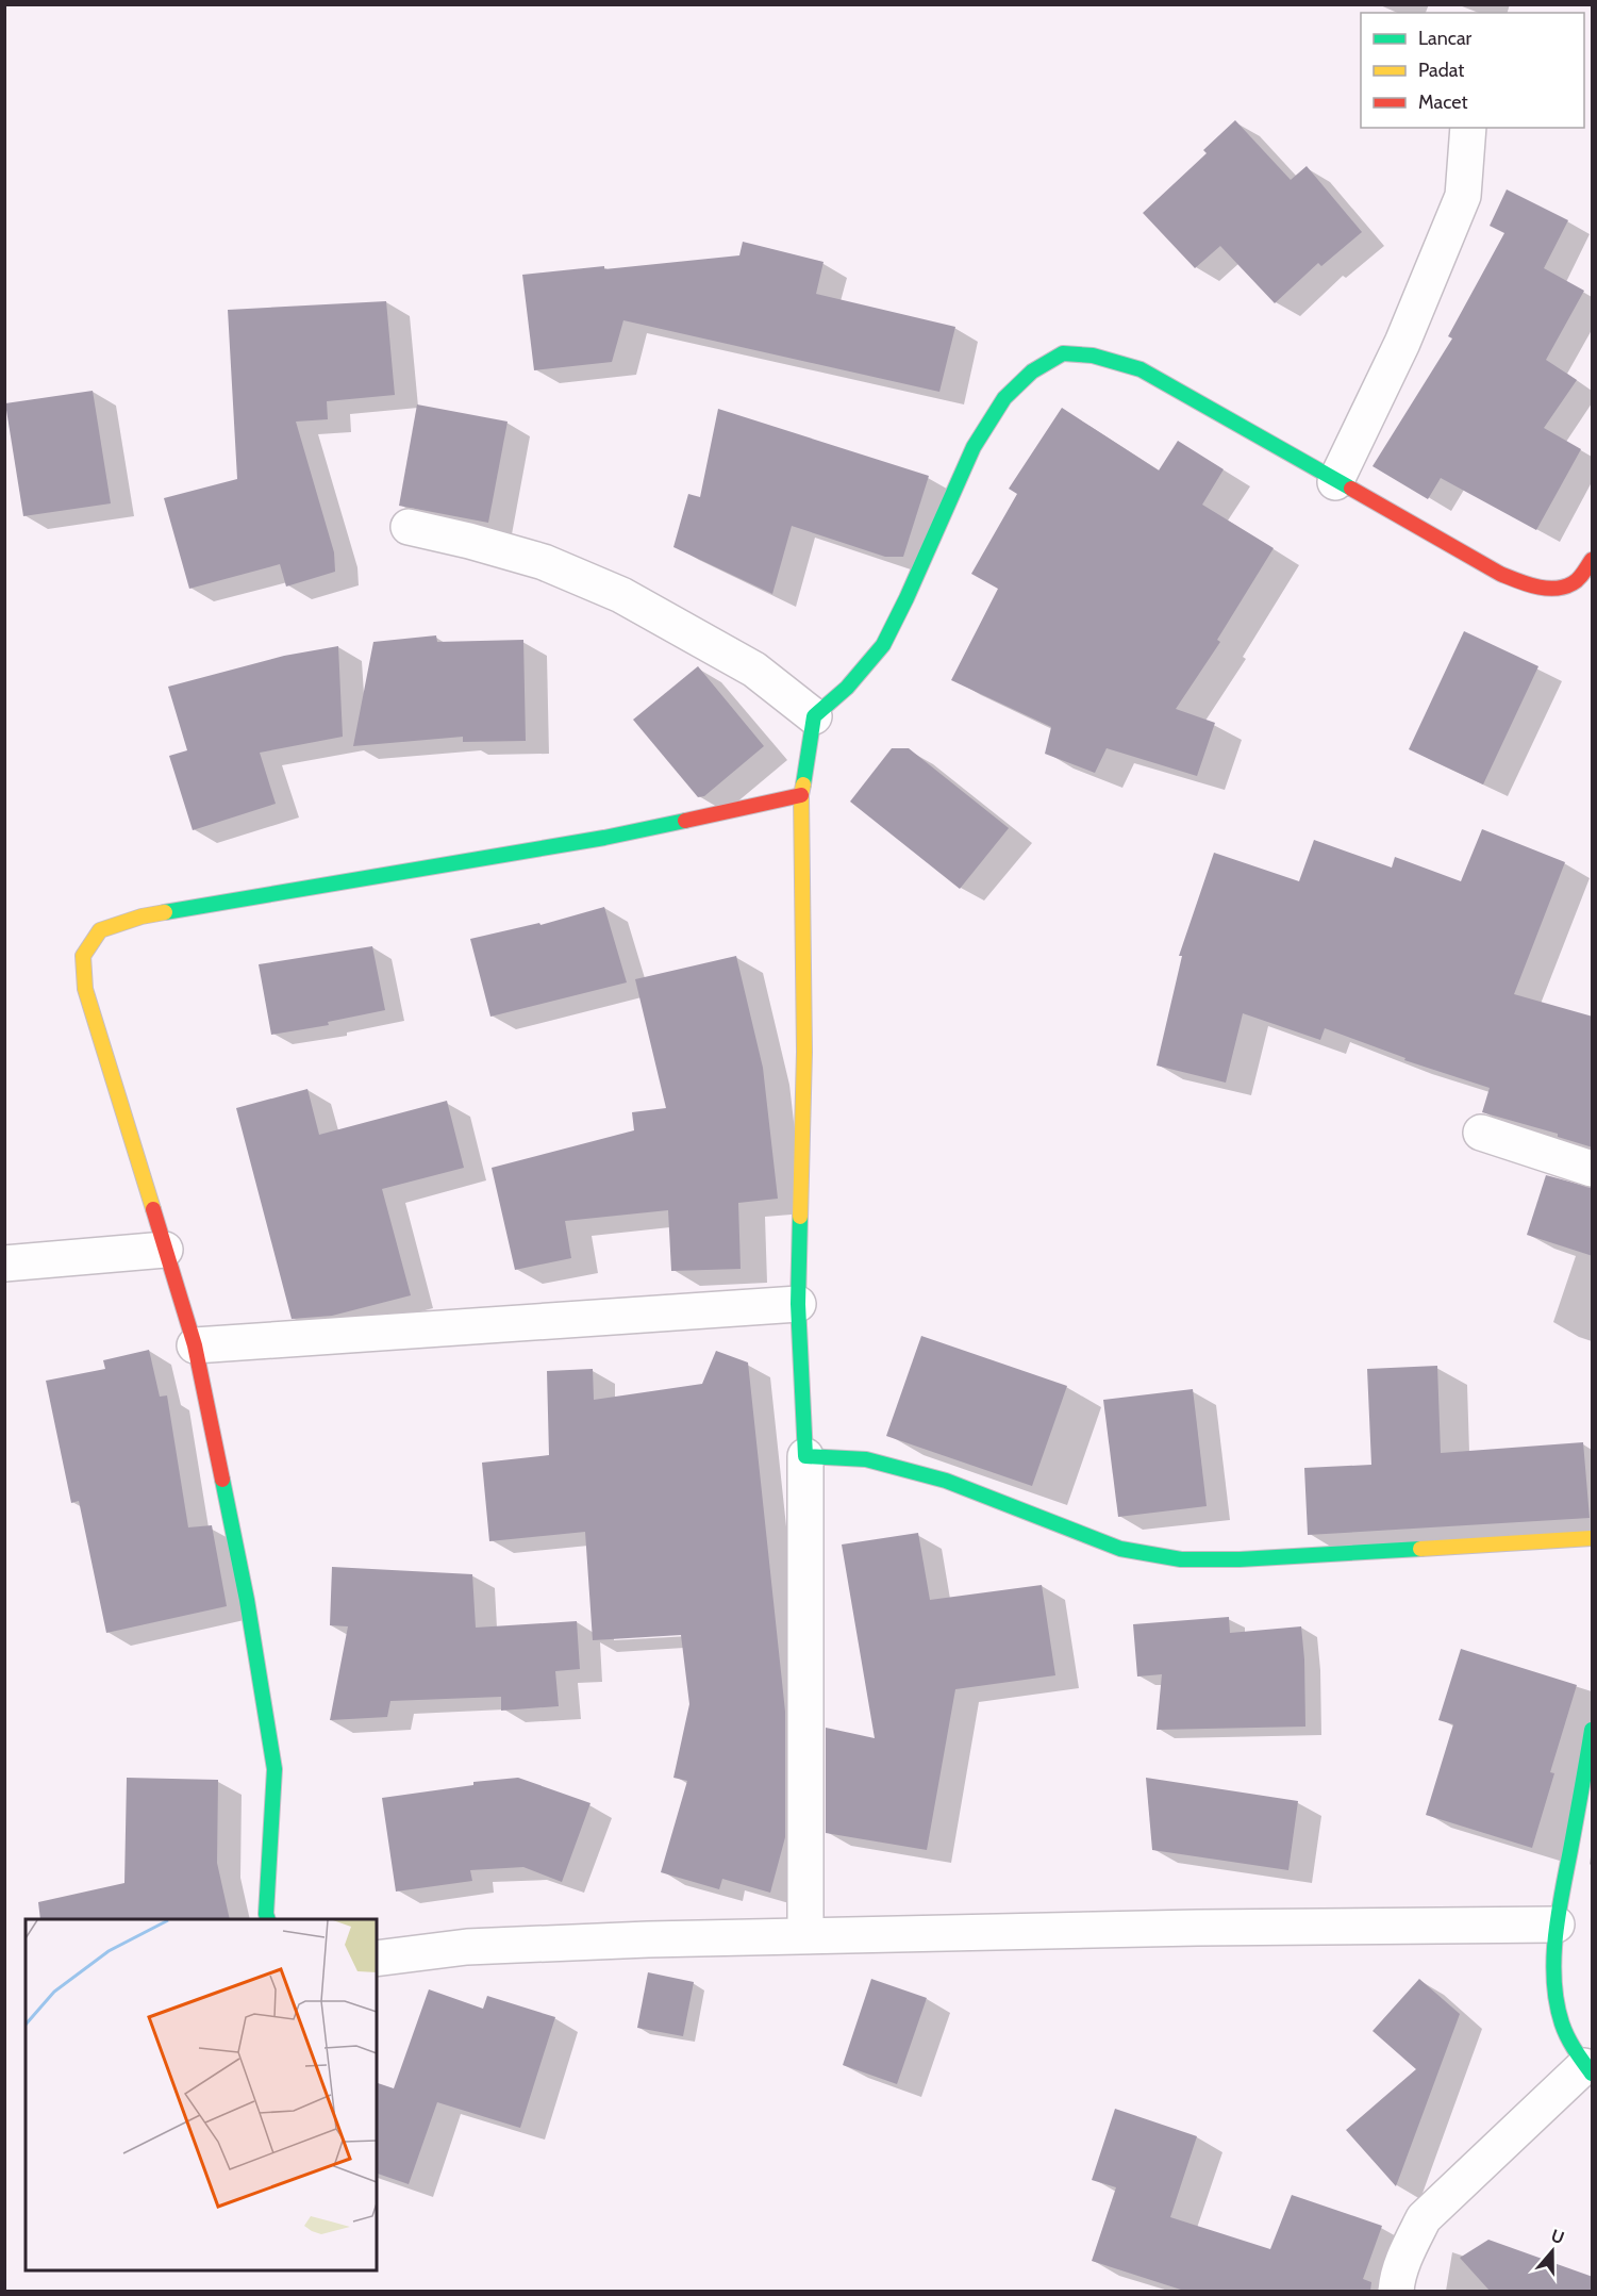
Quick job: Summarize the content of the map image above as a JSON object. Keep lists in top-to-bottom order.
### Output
{
  "legend": ["Lancar", "Padat", "Macet"],
  "north": "top"
}
